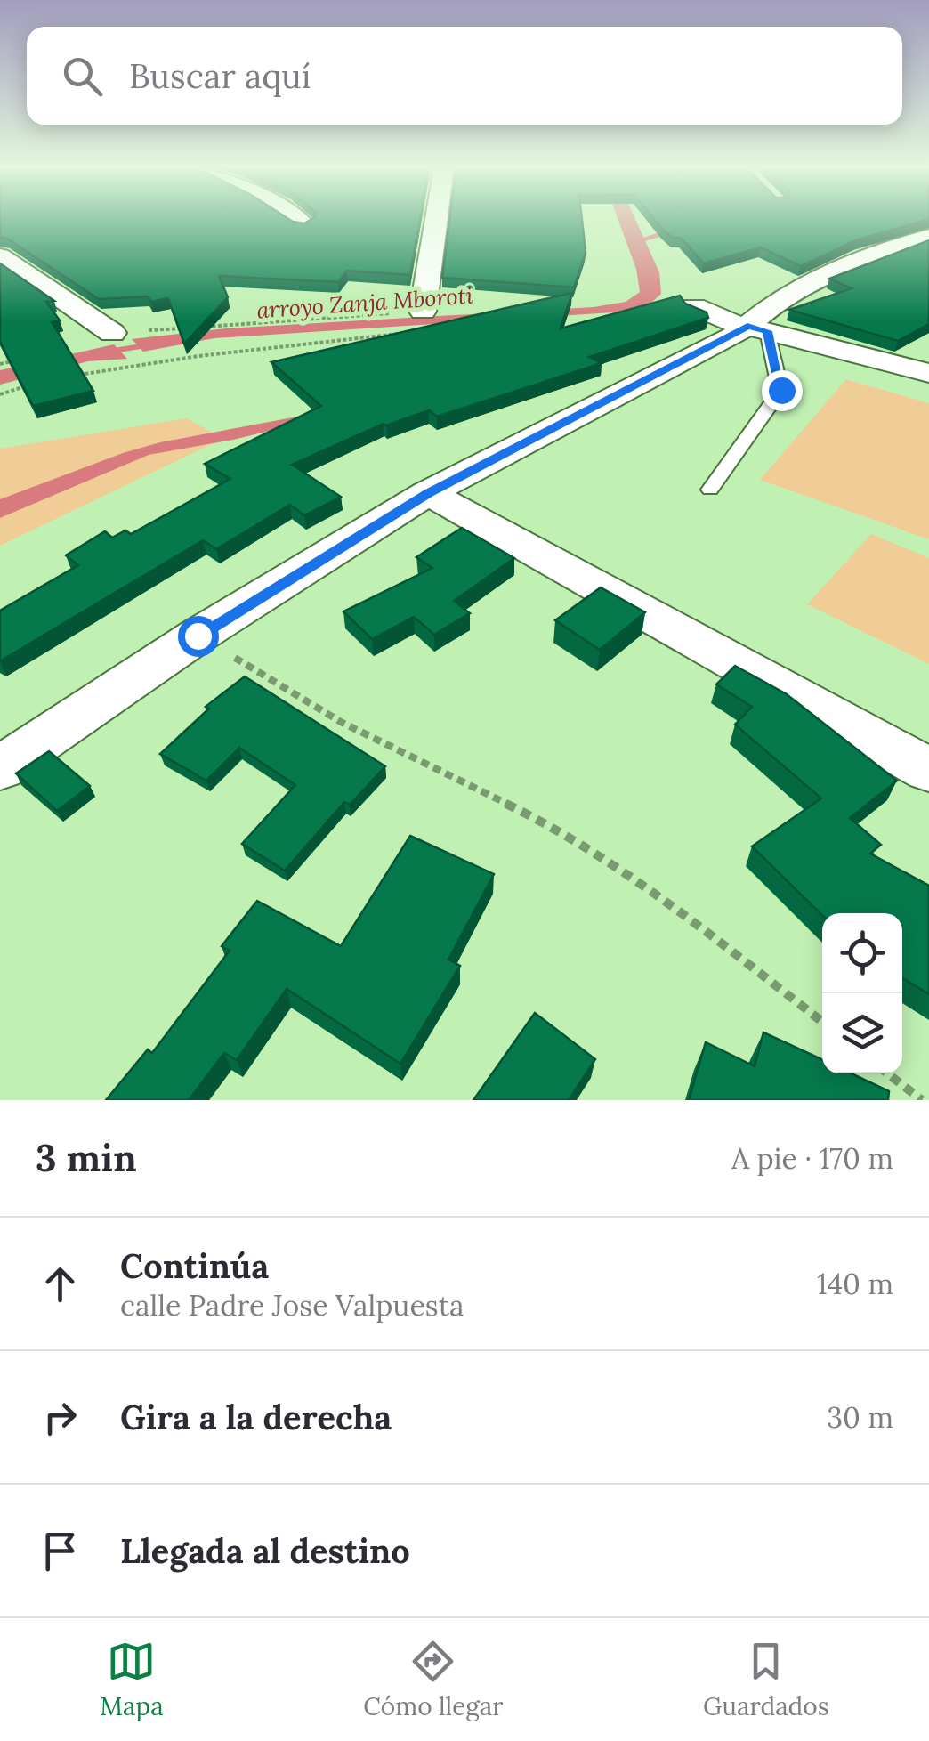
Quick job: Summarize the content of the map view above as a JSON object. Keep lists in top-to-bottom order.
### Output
{
  "water": ["arroyo Zanja Mboroti"],
  "page": {
    "search": "Buscar aquí",
    "heading": ["3 min", "A pie · 170 m"],
    "list": [
      ["Continúa", "calle Padre Jose Valpuesta", "140 m"],
      ["Gira a la derecha", "30 m"],
      "Llegada al destino"
    ],
    "nav": ["Mapa", "Cómo llegar", "Guardados"]
  }
}
